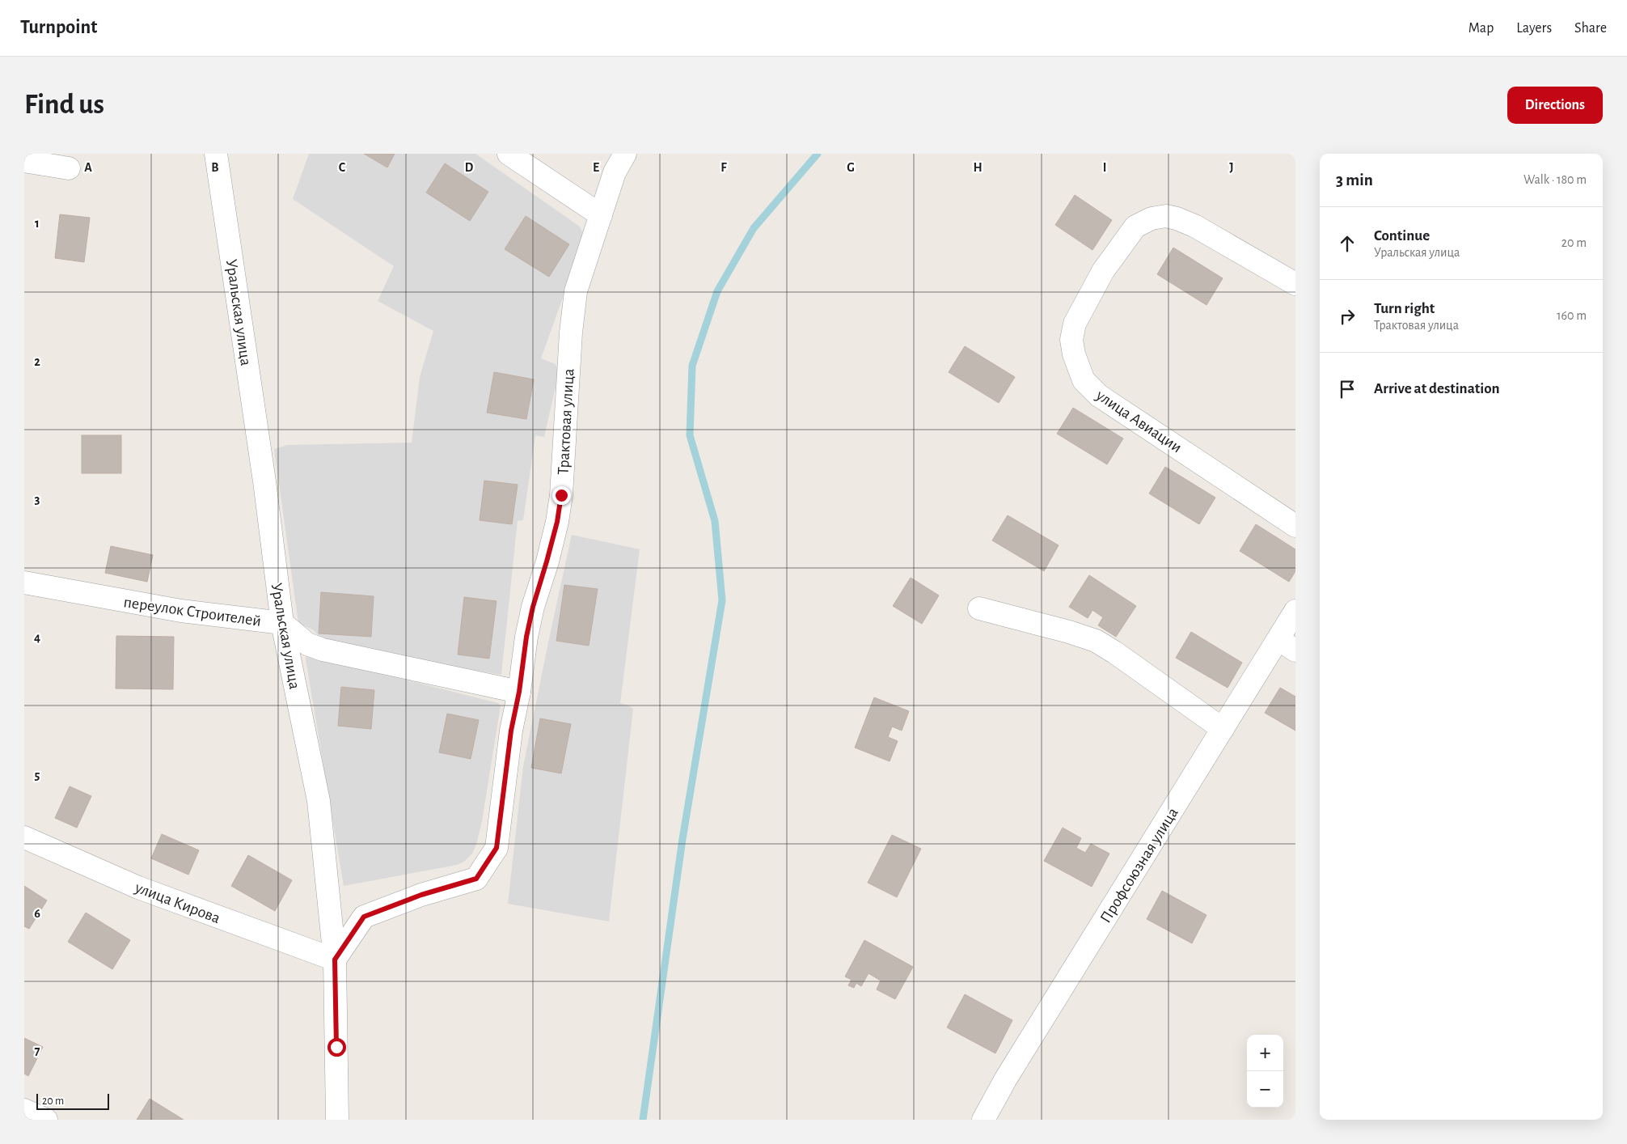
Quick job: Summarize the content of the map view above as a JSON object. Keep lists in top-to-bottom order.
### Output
{
  "streets": {
    "street": [
      "Уральская улица",
      "улица Авиации",
      "Трактовая улица",
      "переулок Строителей",
      "Профсоюзная улица",
      "улица Кирова"
    ]
  },
  "crossings": [
    ["Уральская улица", "Трактовая улица"],
    ["Уральская улица", "переулок Строителей"],
    ["Уральская улица", "улица Кирова"],
    ["Трактовая улица", "переулок Строителей"],
    ["Трактовая улица", "улица Кирова"]
  ],
  "scale_bar": "20 m",
  "page": {
    "header": "Turnpoint",
    "nav": ["Map", "Layers", "Share"],
    "buttons": "Directions",
    "title": "Find us",
    "heading": ["3 min", "Walk · 180 m"],
    "list": [
      ["Continue", "Уральская улица", "20 m"],
      ["Turn right", "Трактовая улица", "160 m"],
      "Arrive at destination"
    ],
    "map_buttons": ["+", "−"],
    "scale": "20 m"
  },
  "grid": {
    "columns": [
      "A",
      "B",
      "C",
      "D",
      "E",
      "F",
      "G",
      "H",
      "I",
      "J"
    ],
    "rows": [
      "1",
      "2",
      "3",
      "4",
      "5",
      "6",
      "7"
    ]
  }
}
